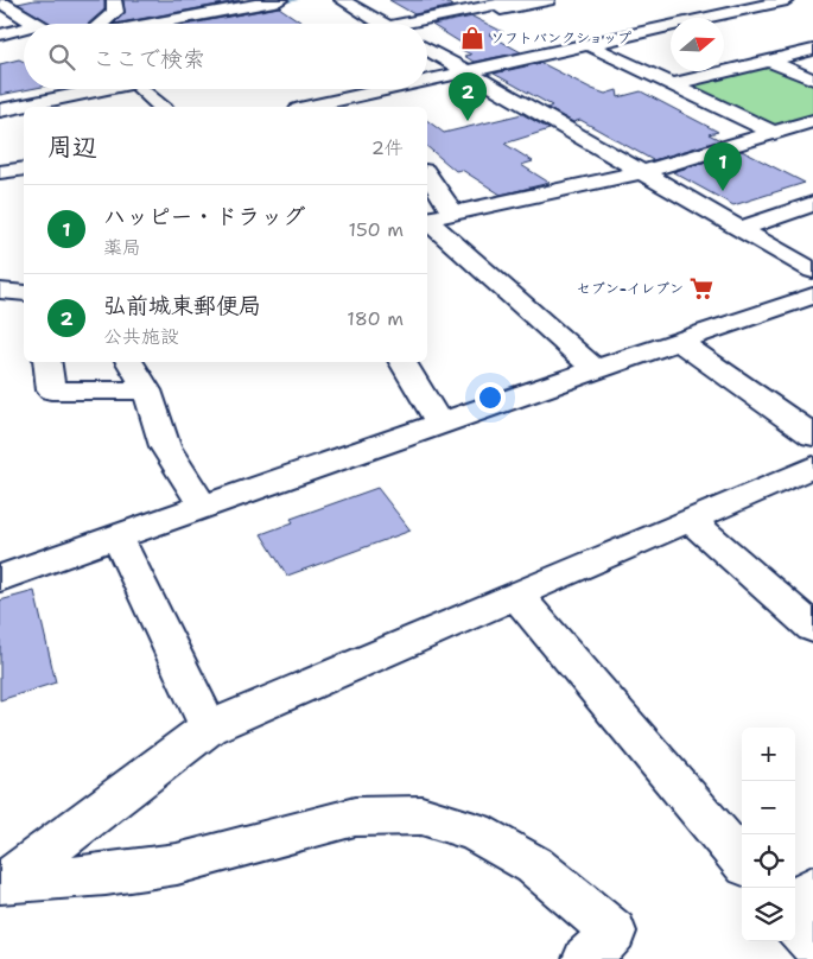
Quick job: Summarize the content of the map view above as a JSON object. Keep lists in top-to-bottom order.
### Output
{
  "places": {
    "shop": ["ソフトバンクショップ"],
    "supermarket": ["セブン-イレブン"]
  },
  "north": "right",
  "page": {
    "search": "ここで検索",
    "pins": ["2", "1"],
    "heading": ["周辺", "2件"],
    "list": [
      {
        "mark": "1",
        "name": "ハッピー・ドラッグ",
        "note": "薬局",
        "value": "150 m"
      },
      {
        "mark": "2",
        "name": "弘前城東郵便局",
        "note": "公共施設",
        "value": "180 m"
      }
    ],
    "map_buttons": ["+", "−"]
  }
}
